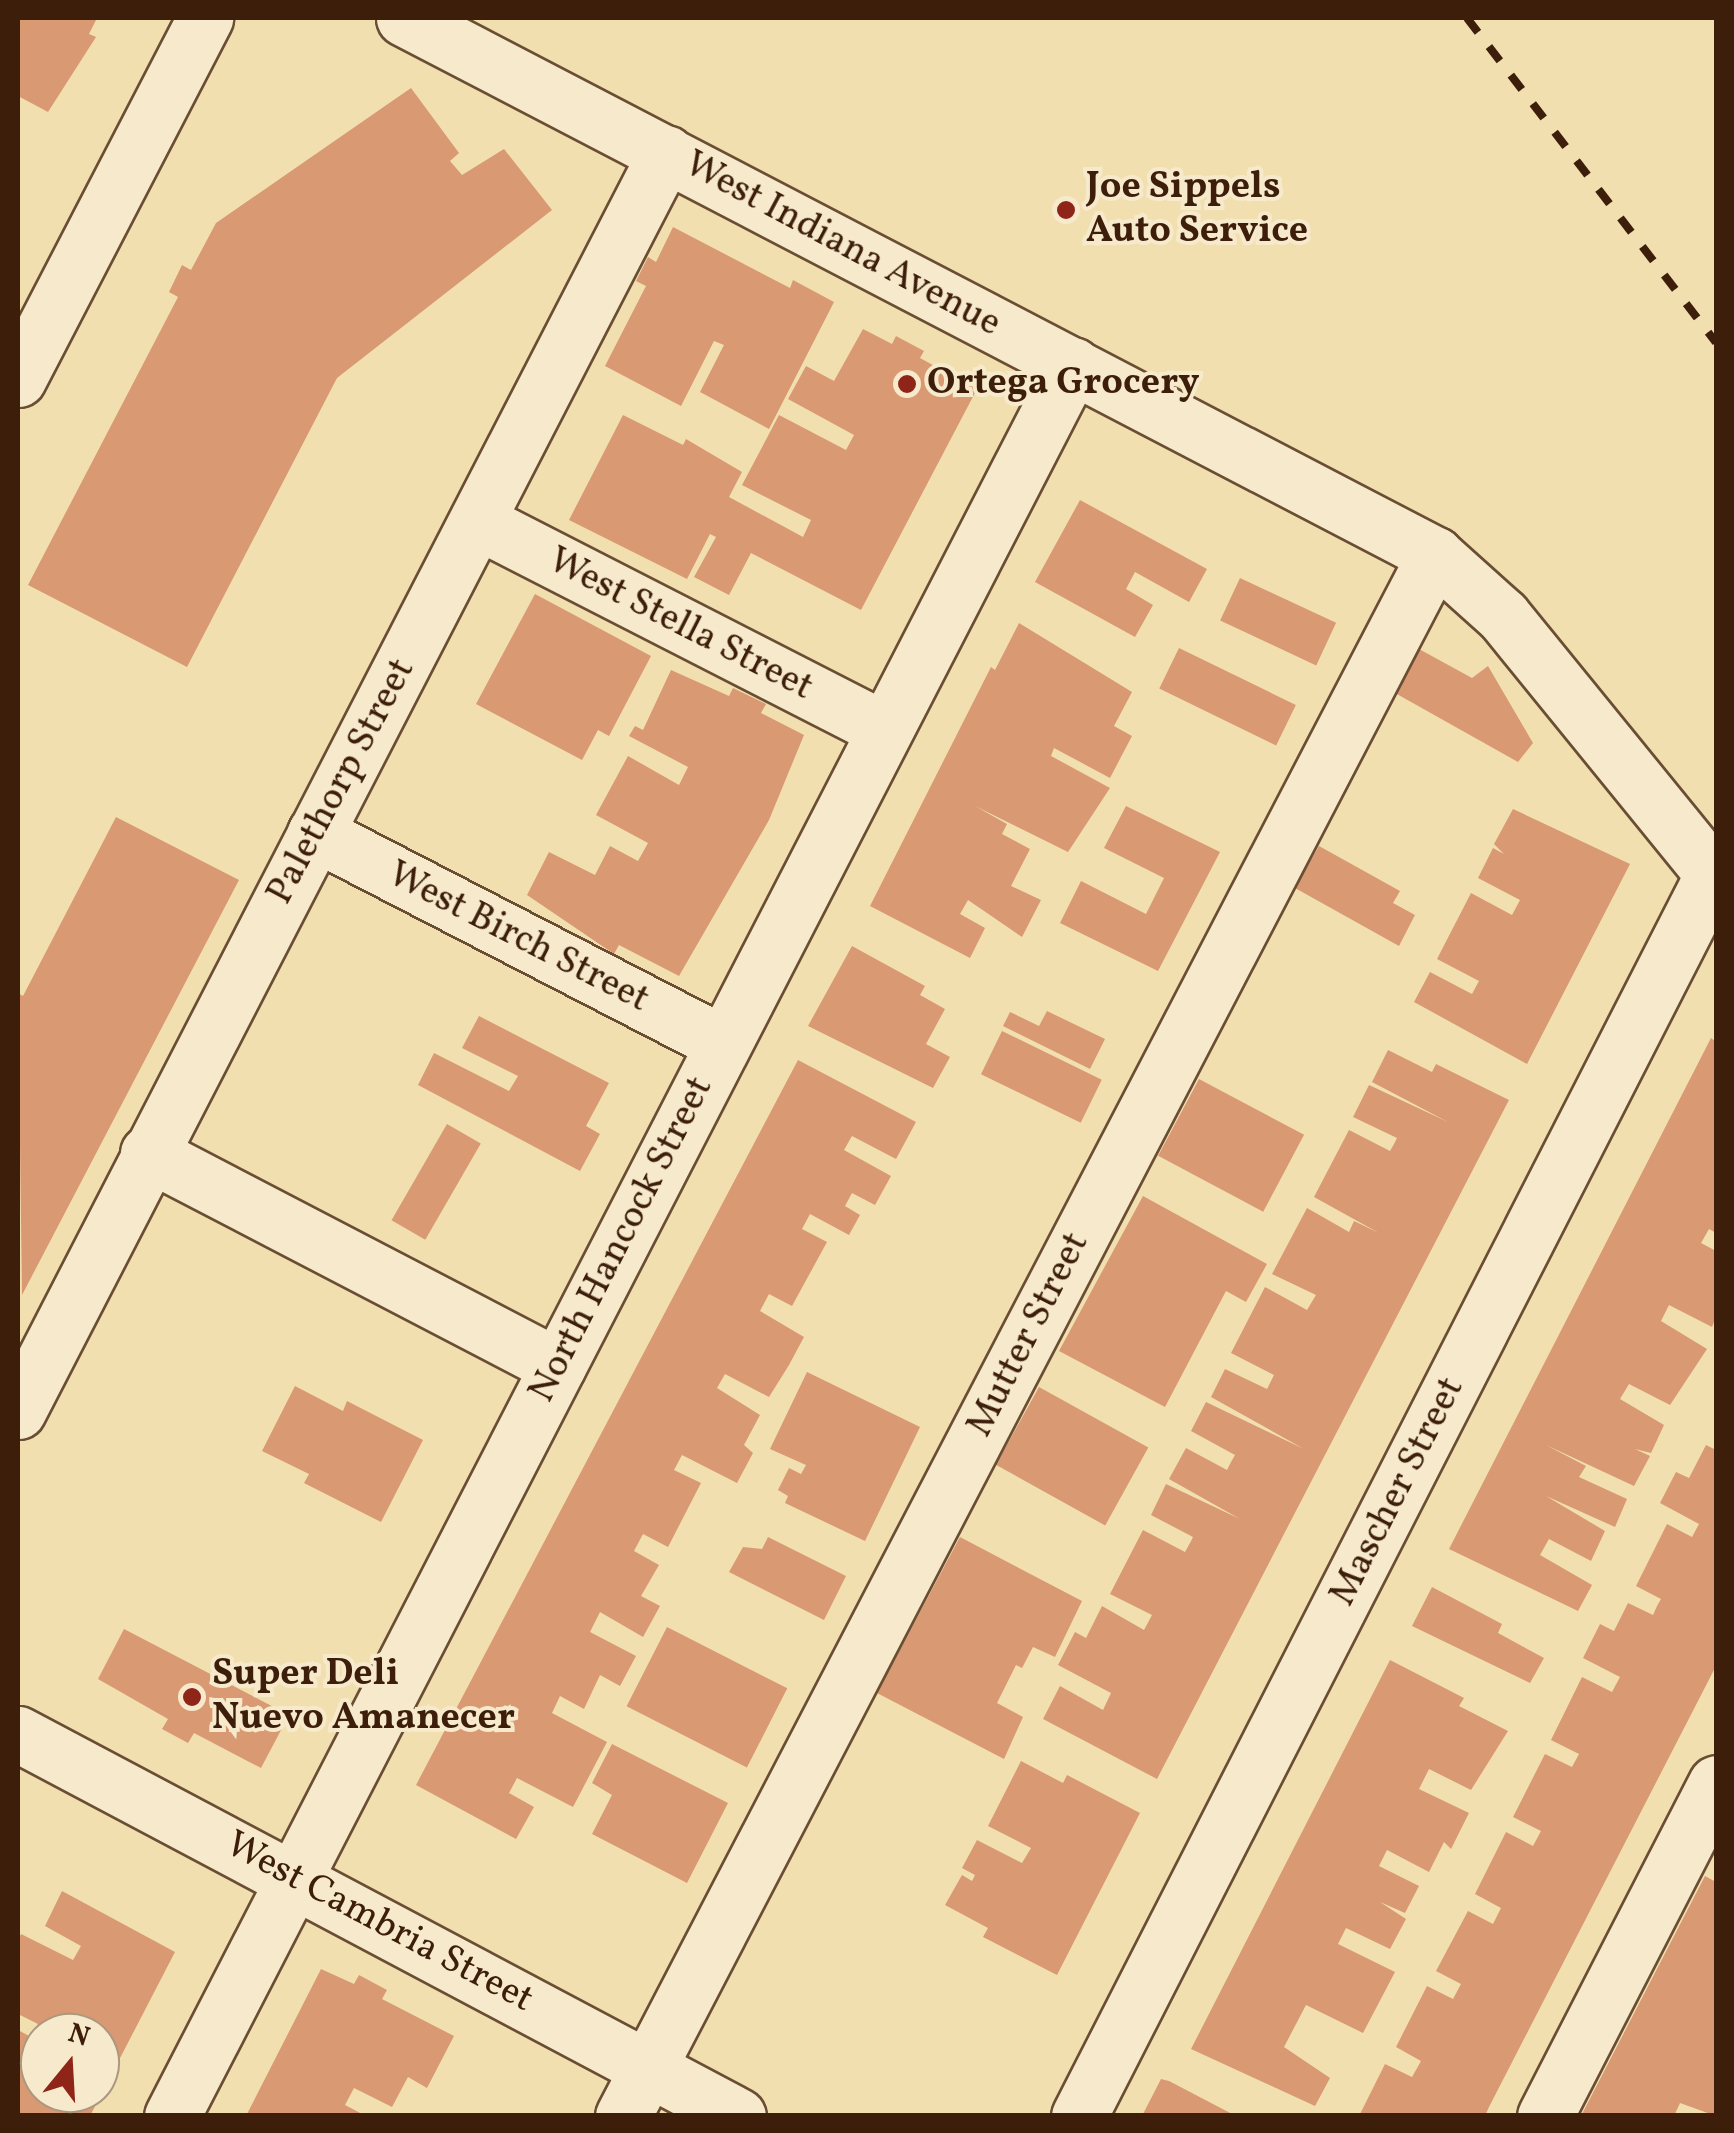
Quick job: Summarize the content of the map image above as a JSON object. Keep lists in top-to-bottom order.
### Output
{
  "streets": {
    "street": [
      "West Indiana Avenue",
      "West Stella Street",
      "Palethorp Street",
      "West Birch Street",
      "North Hancock Street",
      "Mutter Street",
      "Mascher Street",
      "West Cambria Street"
    ]
  },
  "crossings": [
    ["West Indiana Avenue", "Palethorp Street"],
    ["West Indiana Avenue", "North Hancock Street"],
    ["West Indiana Avenue", "Mutter Street"],
    ["West Indiana Avenue", "Mascher Street"],
    ["West Stella Street", "Palethorp Street"],
    ["West Stella Street", "North Hancock Street"],
    ["Palethorp Street", "West Birch Street"],
    ["West Birch Street", "North Hancock Street"],
    ["North Hancock Street", "West Cambria Street"],
    ["Mutter Street", "West Cambria Street"]
  ],
  "places": ["Joe Sippels Auto Service", "Ortega Grocery", "Super Deli Nuevo Amanecer"],
  "north": "top"
}
